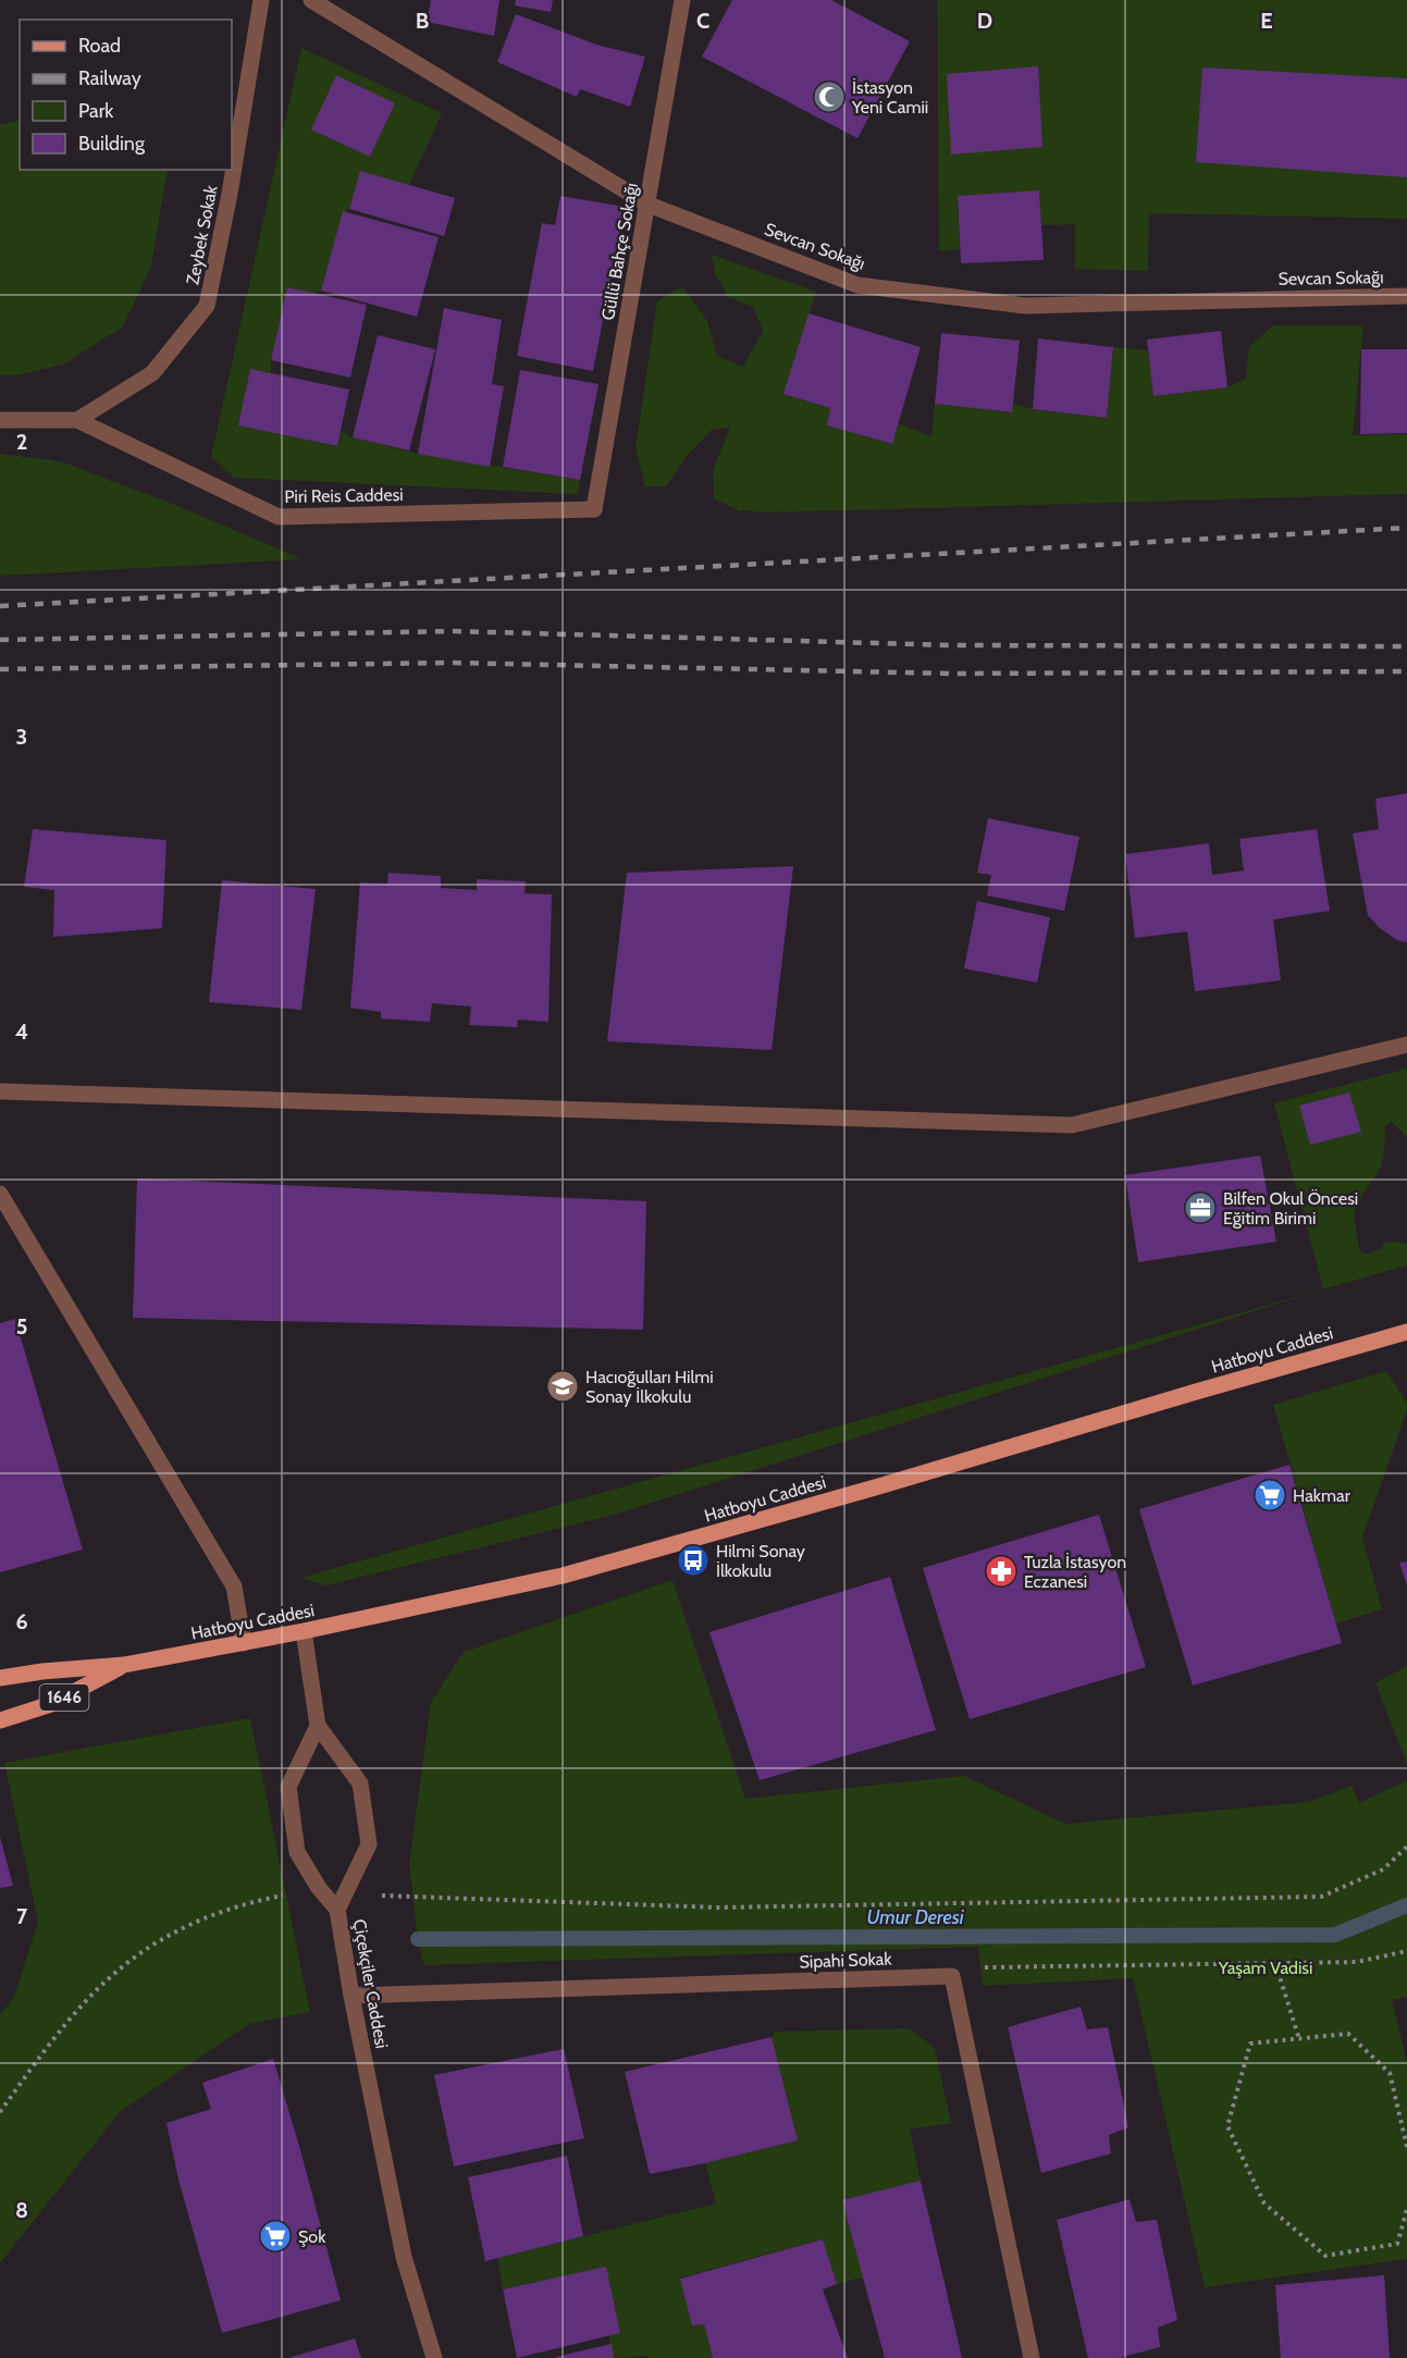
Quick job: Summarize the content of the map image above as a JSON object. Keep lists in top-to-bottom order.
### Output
{
  "streets": {
    "main road": ["Hatboyu Caddesi", "1646"],
    "street": [
      "Zeybek Sokak",
      "Sevcan Sokağı",
      "Güllü Bahçe Sokağı",
      "Piri Reis Caddesi",
      "Sipahi Sokak",
      "Çiçekçiler Caddesi"
    ]
  },
  "crossings": [
    ["Zeybek Sokak", "Piri Reis Caddesi"],
    ["Sevcan Sokağı", "Güllü Bahçe Sokağı"],
    ["Güllü Bahçe Sokağı", "Piri Reis Caddesi"],
    ["Hatboyu Caddesi", "Çiçekçiler Caddesi"],
    ["Sipahi Sokak", "Çiçekçiler Caddesi"]
  ],
  "water": ["Umur Deresi"],
  "parks": ["Yaşam Vadisi"],
  "places": {
    "mosque": ["İstasyon Yeni Camii"],
    "office": ["Bilfen Okul Öncesi Eğitim Birimi"],
    "school or university": ["Hacıoğulları Hilmi Sonay İlkokulu"],
    "supermarket": ["Hakmar", "Şok"],
    "bus stop": ["Hilmi Sonay İlkokulu"],
    "pharmacy": ["Tuzla İstasyon Eczanesi"]
  },
  "legend": [
    "Road",
    "Railway",
    "Park",
    "Building"
  ],
  "grid": {
    "columns": [
      "B",
      "C",
      "D",
      "E"
    ],
    "rows": [
      "2",
      "3",
      "4",
      "5",
      "6",
      "7",
      "8"
    ]
  }
}
